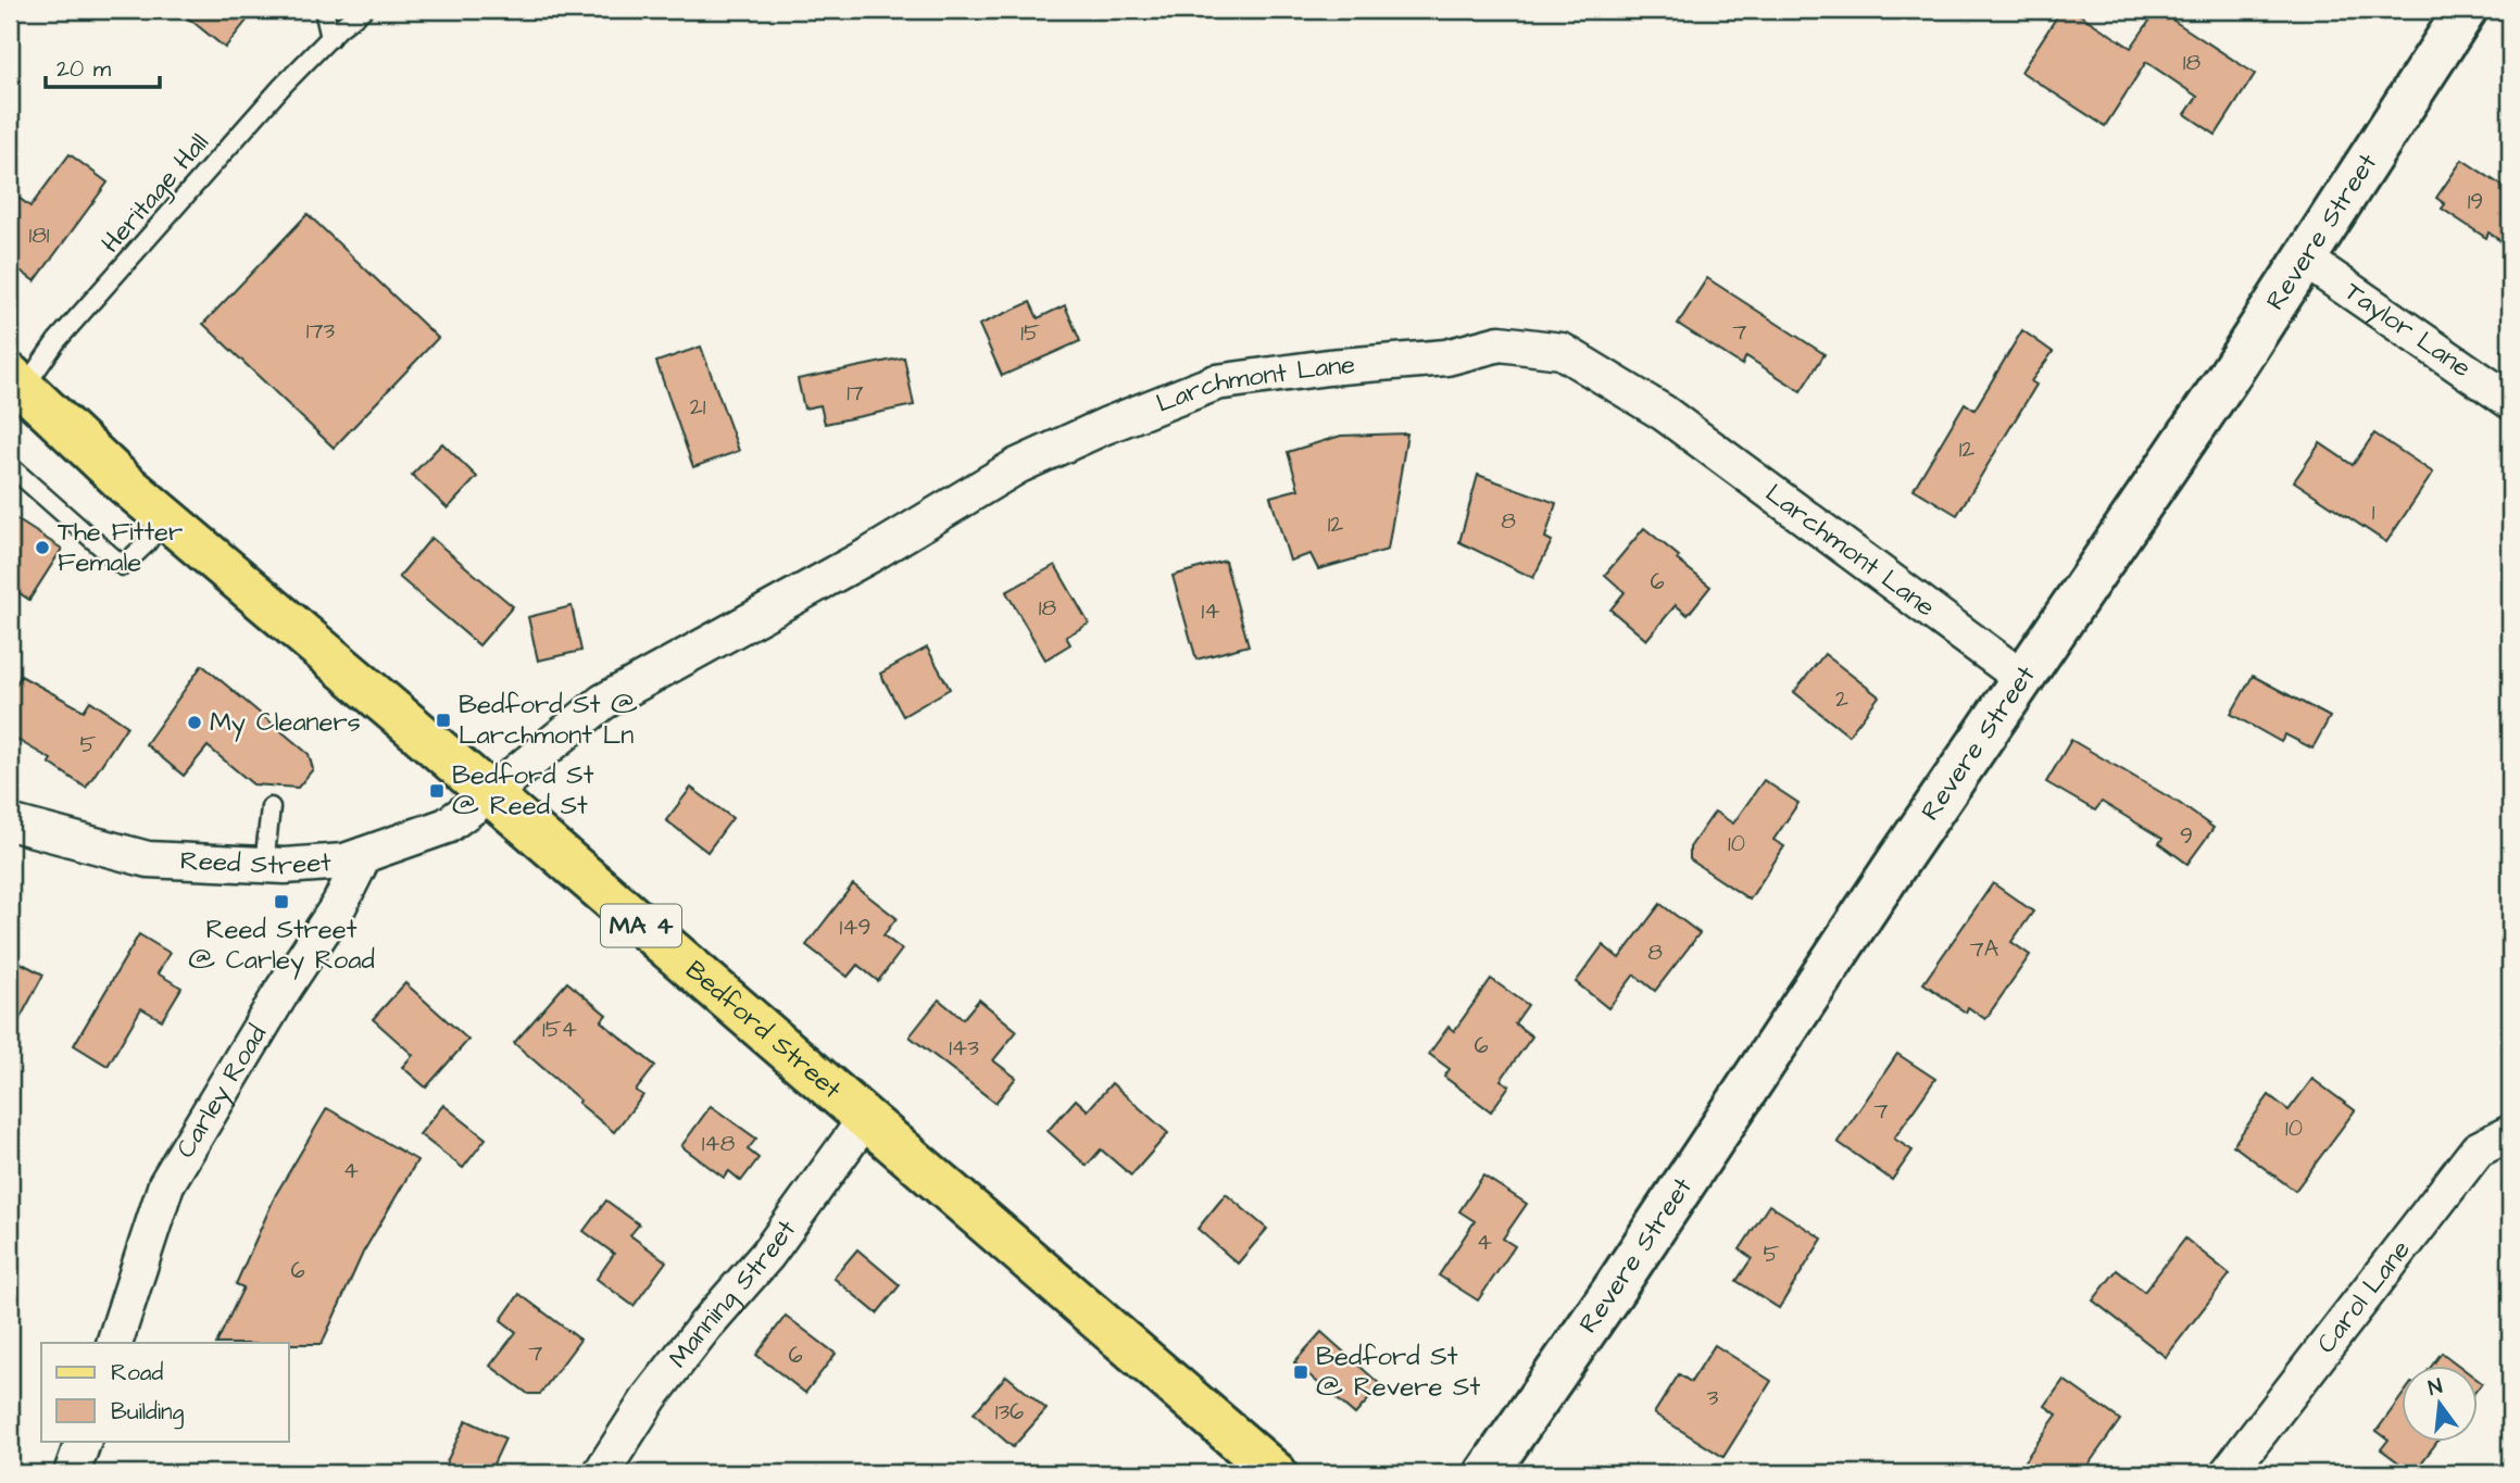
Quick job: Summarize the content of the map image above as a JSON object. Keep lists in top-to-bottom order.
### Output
{
  "streets": {
    "main road": ["MA 4", "Bedford Street"],
    "street": [
      "Revere Street",
      "Taylor Lane",
      "Larchmont Lane",
      "Reed Street",
      "Carley Road",
      "Manning Street",
      "Carol Lane"
    ],
    "lane": ["Heritage Hall"]
  },
  "crossings": [
    ["Heritage Hall", "Bedford Street"],
    ["Revere Street", "Taylor Lane"],
    ["Revere Street", "Larchmont Lane"],
    ["Larchmont Lane", "Reed Street"],
    ["Larchmont Lane", "Bedford Street"],
    ["Reed Street", "Bedford Street"],
    ["Reed Street", "Carley Road"],
    ["Bedford Street", "Manning Street"]
  ],
  "places": {
    "other": ["The Fitter Female", "My Cleaners"],
    "transit": [
      "Bedford St @ Larchmont Ln",
      "Bedford St @ Reed St",
      "Reed Street @ Carley Road",
      "Bedford St @ Revere St"
    ]
  },
  "house_numbers": [
    "18",
    "19",
    "181",
    "173",
    "7",
    "15",
    "17",
    "21",
    "12",
    "1",
    "8",
    "12",
    "6",
    "18",
    "14",
    "2",
    "5",
    "9",
    "10",
    "149",
    "7A",
    "8",
    "154",
    "6",
    "143",
    "7",
    "10",
    "148",
    "4",
    "4",
    "5",
    "6",
    "7",
    "6",
    "3",
    "136"
  ],
  "legend": ["Road", "Building"],
  "scale_bar": "20 m",
  "north": "top"
}
